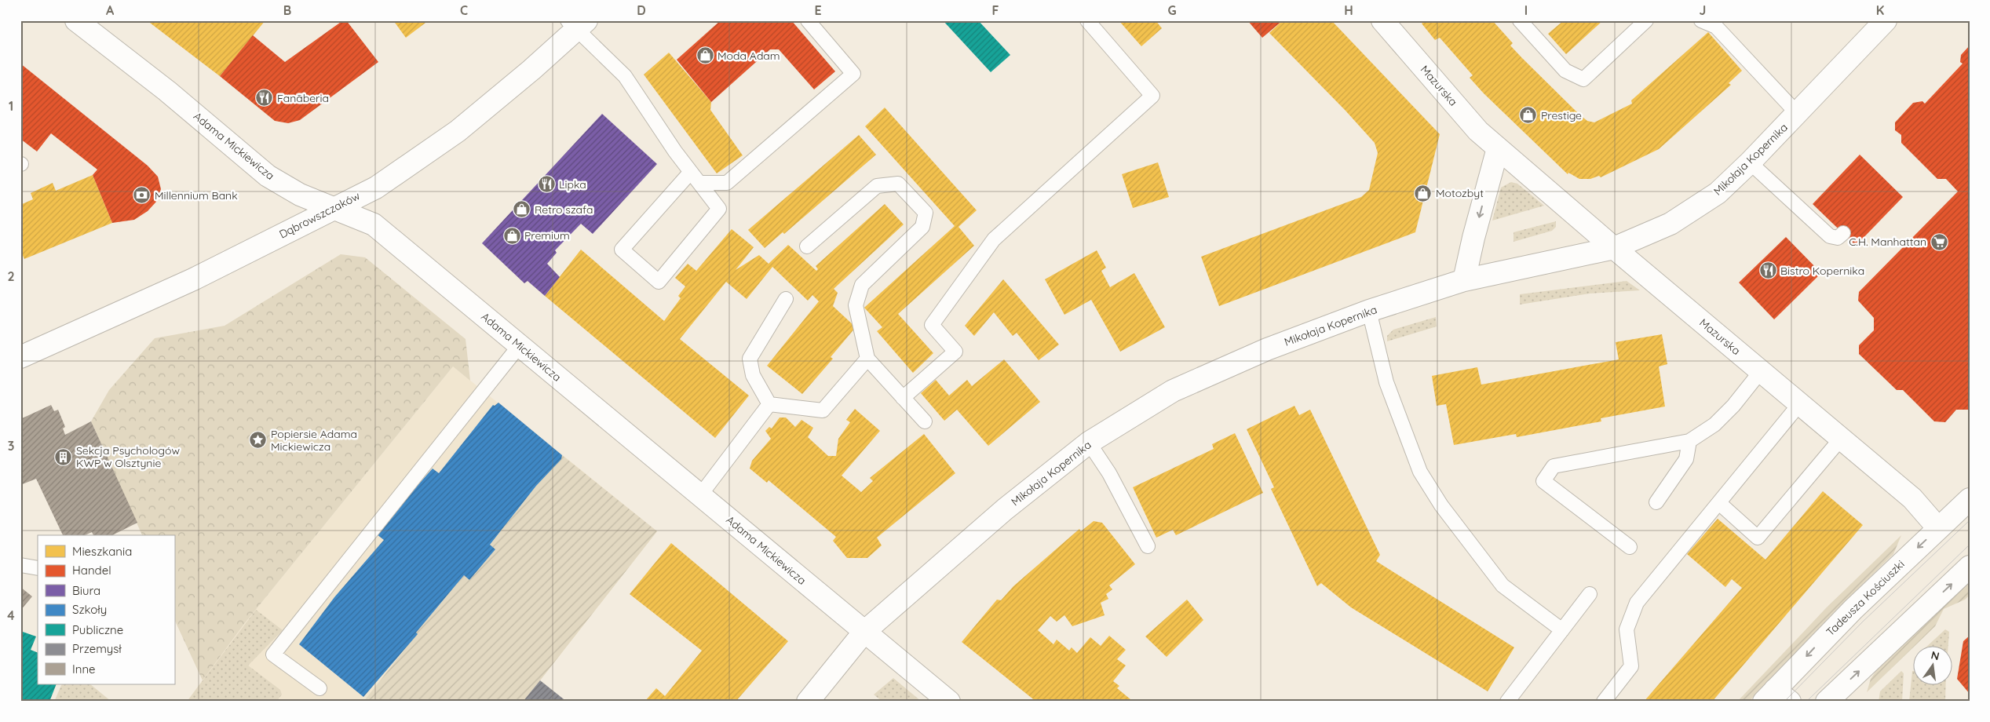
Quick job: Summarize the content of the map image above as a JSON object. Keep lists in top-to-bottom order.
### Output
{
  "streets": {
    "street": [
      "Mazurska",
      "Adama Mickiewicza",
      "Mikołaja Kopernika",
      "Dąbrowszczaków",
      "Tadeusza Kościuszki"
    ]
  },
  "crossings": [
    ["Mazurska", "Mikołaja Kopernika"],
    ["Mazurska", "Tadeusza Kościuszki"],
    ["Adama Mickiewicza", "Mikołaja Kopernika"],
    ["Adama Mickiewicza", "Dąbrowszczaków"]
  ],
  "places": {
    "shop": [
      "Moda Adam",
      "Prestige",
      "Motozbyt",
      "Retro szafa",
      "Premium"
    ],
    "restaurant": ["Fanãberia", "Lipka", "Bistro Kopernika"],
    "bank": ["Millennium Bank"],
    "supermarket": ["C.H. Manhattan"],
    "place": ["Popiersie Adama Mickiewicza"],
    "building": ["Sekcja Psychologów KWP w Olsztynie"]
  },
  "legend": [
    "Mieszkania",
    "Handel",
    "Biura",
    "Szkoły",
    "Publiczne",
    "Przemysł",
    "Inne"
  ],
  "north": "top",
  "grid": {
    "columns": [
      "A",
      "B",
      "C",
      "D",
      "E",
      "F",
      "G",
      "H",
      "I",
      "J",
      "K"
    ],
    "rows": [
      "1",
      "2",
      "3",
      "4"
    ]
  }
}
